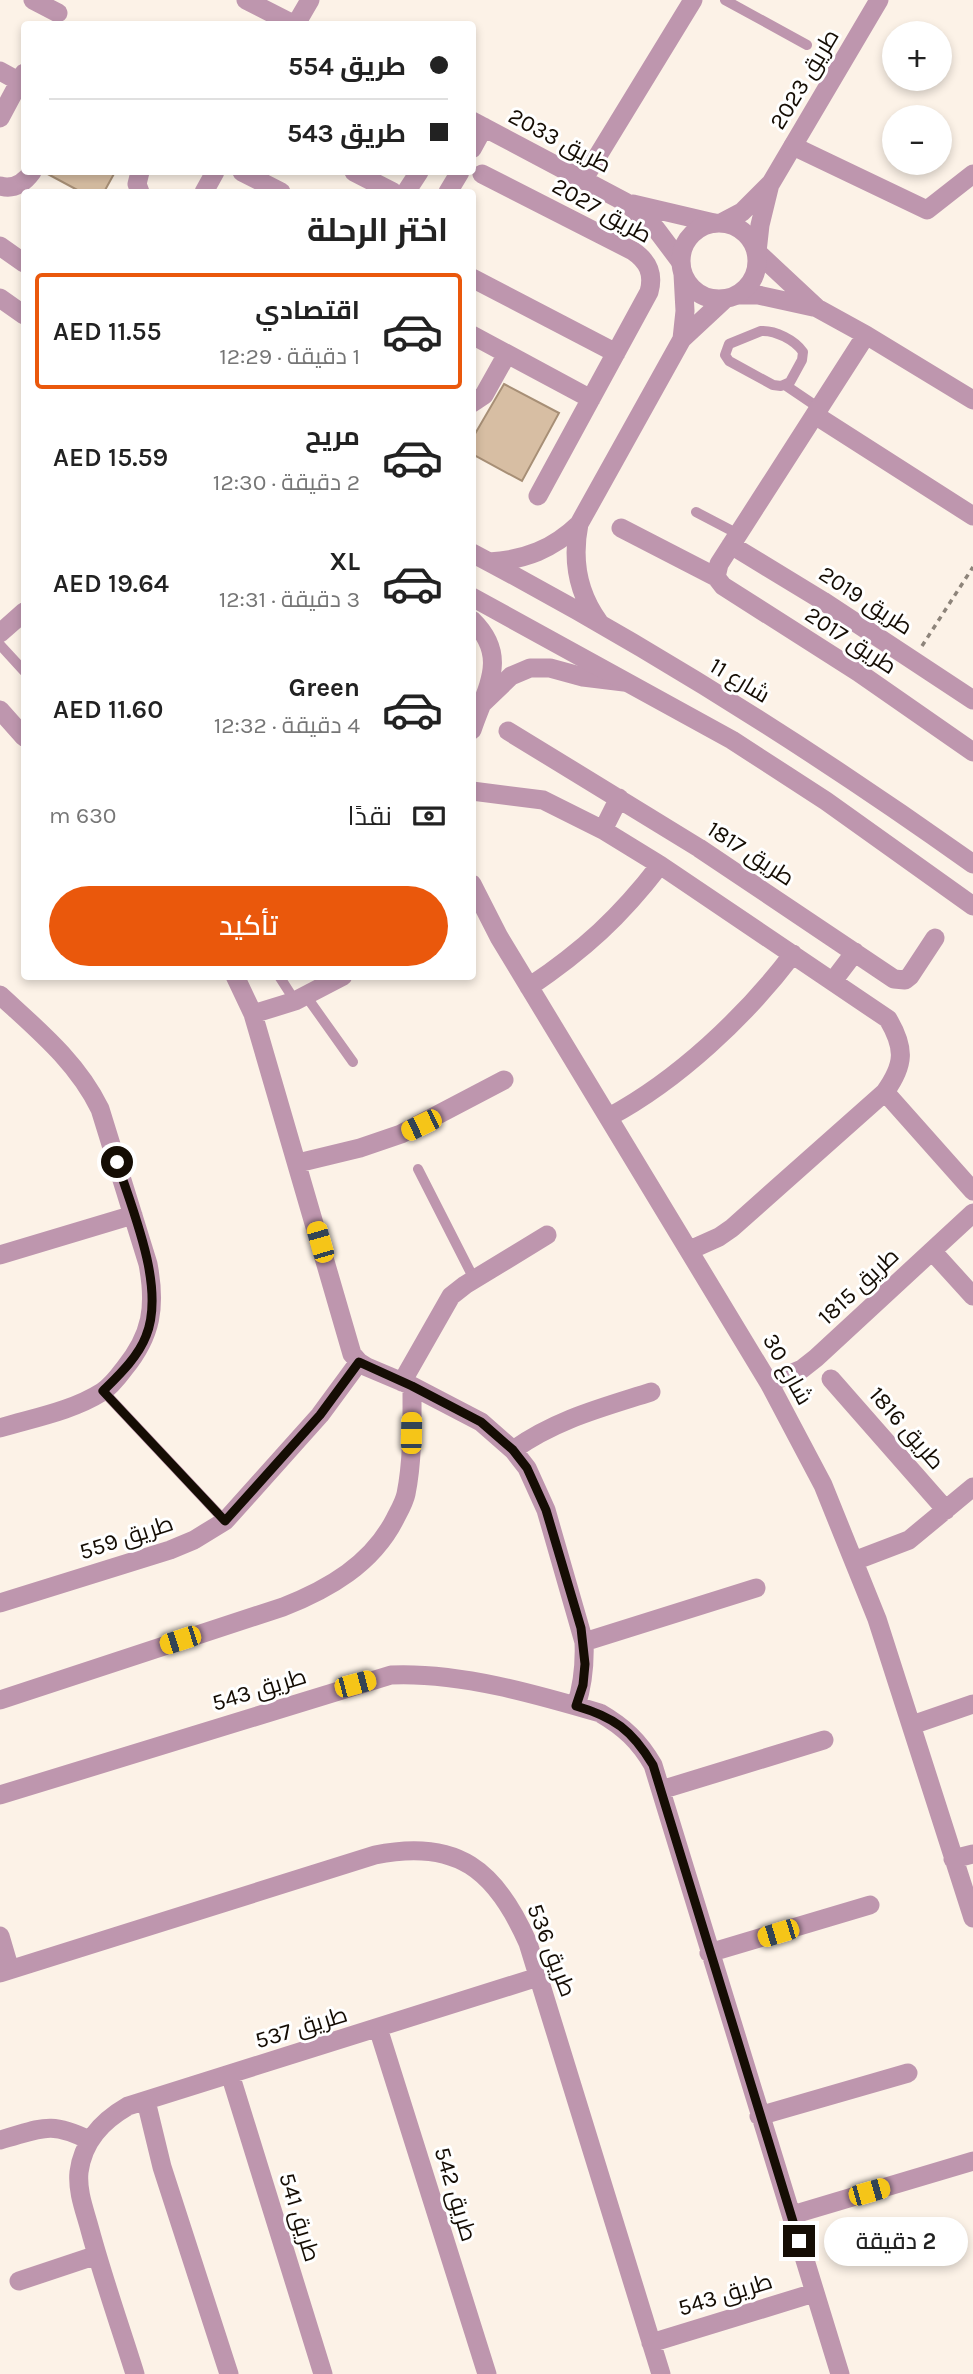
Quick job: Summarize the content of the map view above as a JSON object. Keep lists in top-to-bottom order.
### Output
{
  "streets": {
    "street": [
      "طريق 2023",
      "طريق 2033",
      "طريق 2027",
      "طريق 2019",
      "طريق 2017",
      "شارع 11",
      "طريق 1817",
      "طريق 1815",
      "شارع 30",
      "طريق 1816",
      "طريق 559",
      "طريق 543",
      "طريق 536",
      "طريق 537",
      "طريق 542",
      "طريق 541"
    ]
  },
  "crossings": [
    ["طريق 2023", "طريق 2033"],
    ["طريق 1815", "شارع 30"],
    ["طريق 543", "طريق 536"],
    ["طريق 536", "طريق 537"],
    ["طريق 537", "طريق 542"],
    ["طريق 537", "طريق 541"]
  ],
  "page": {
    "map_buttons": ["+", "−"],
    "banner": ["طريق 554", "طريق 543"],
    "heading": "اختر الرحلة",
    "list": [
      {
        "name": "اقتصادي",
        "note": "1 دقيقة · 12:29",
        "value": "AED 11.55"
      },
      {
        "name": "مريح",
        "note": "2 دقيقة · 12:30",
        "value": "AED 15.59"
      },
      {
        "name": "XL",
        "note": "3 دقيقة · 12:31",
        "value": "AED 19.64"
      },
      {
        "name": "Green",
        "note": "4 دقيقة · 12:32",
        "value": "AED 11.60"
      }
    ],
    "pay": ["نقدًا", "630 m"],
    "buttons": "تأكيد",
    "bubble": "2 دقيقة"
  }
}
